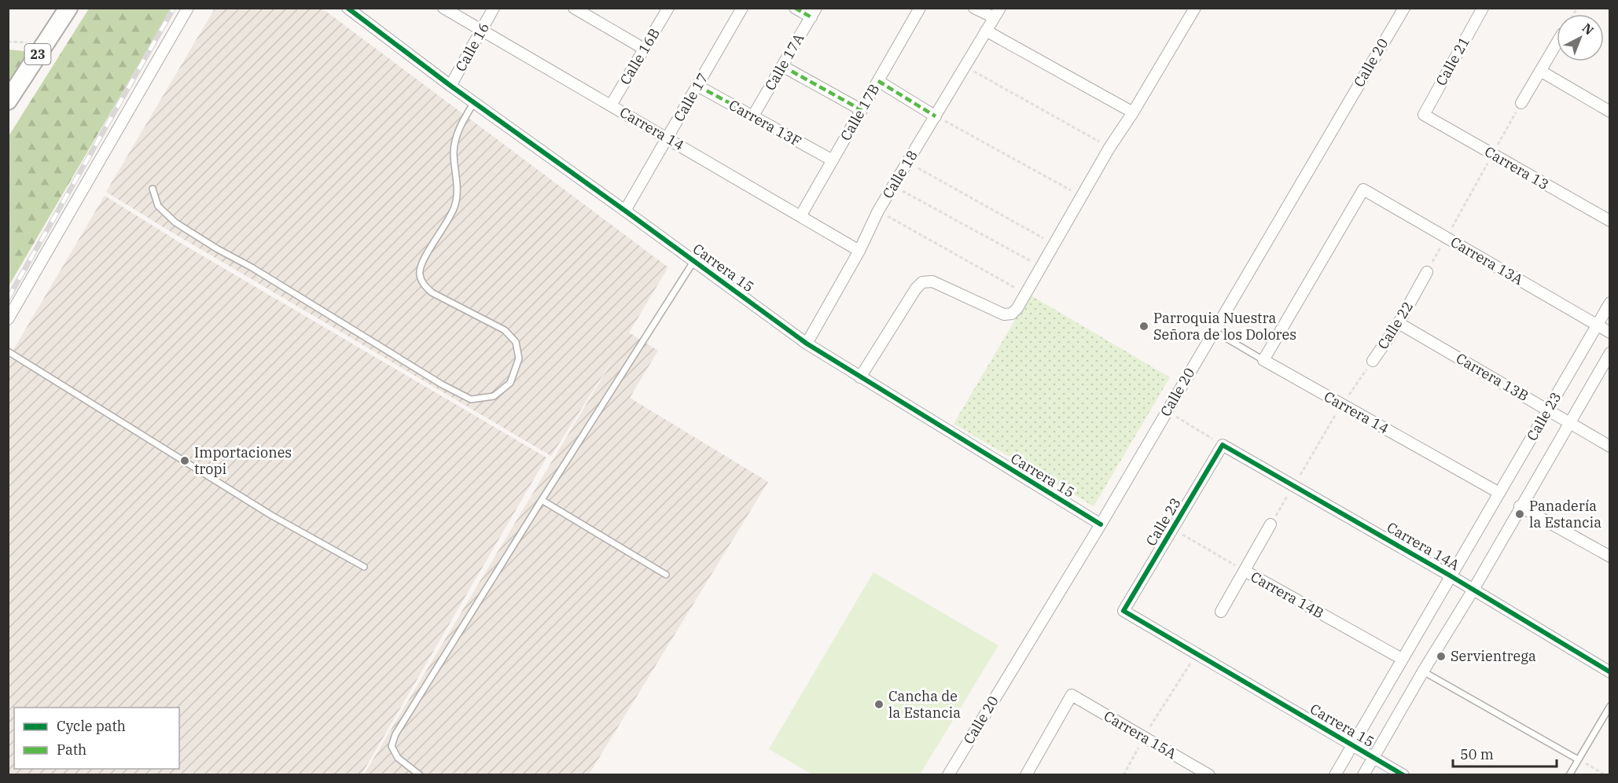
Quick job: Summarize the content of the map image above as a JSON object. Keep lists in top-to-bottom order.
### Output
{
  "streets": {
    "main road": ["23"],
    "street": [
      "Calle 16",
      "Calle 16B",
      "Calle 21",
      "Calle 17A",
      "Calle 20",
      "Calle 17",
      "Calle 17B",
      "Carrera 13F",
      "Carrera 14",
      "Carrera 13",
      "Calle 18",
      "Carrera 13A",
      "Carrera 15",
      "Calle 22",
      "Carrera 13B",
      "Calle 23",
      "Carrera 14A",
      "Carrera 14B",
      "Carrera 15A"
    ]
  },
  "crossings": [
    ["Calle 16", "Carrera 14"],
    ["Calle 16", "Carrera 15"],
    ["Calle 16B", "Carrera 14"],
    ["Calle 21", "Carrera 13"],
    ["Calle 17A", "Carrera 13F"],
    ["Calle 20", "Carrera 14"],
    ["Calle 20", "Carrera 15"],
    ["Calle 17", "Carrera 13F"],
    ["Calle 17", "Carrera 14"],
    ["Calle 17", "Carrera 15"],
    ["Calle 17B", "Carrera 13F"],
    ["Calle 17B", "Carrera 14"],
    ["Carrera 14", "Calle 18"],
    ["Carrera 14", "Carrera 13A"],
    ["Carrera 14", "Calle 22"],
    ["Carrera 14", "Calle 23"],
    ["Calle 18", "Carrera 15"],
    ["Carrera 13A", "Calle 23"],
    ["Carrera 15", "Calle 23"],
    ["Calle 22", "Carrera 13B"],
    ["Calle 22", "Carrera 14A"],
    ["Carrera 13B", "Calle 23"],
    ["Calle 23", "Carrera 14A"],
    ["Calle 23", "Carrera 14B"]
  ],
  "places": [
    "Parroquia Nuestra Señora de los Dolores",
    "Importaciones tropi",
    "Panadería la Estancia",
    "Servientrega",
    "Cancha de la Estancia"
  ],
  "legend": ["Cycle path", "Path"],
  "scale_bar": "50 m",
  "north": "top right"
}
